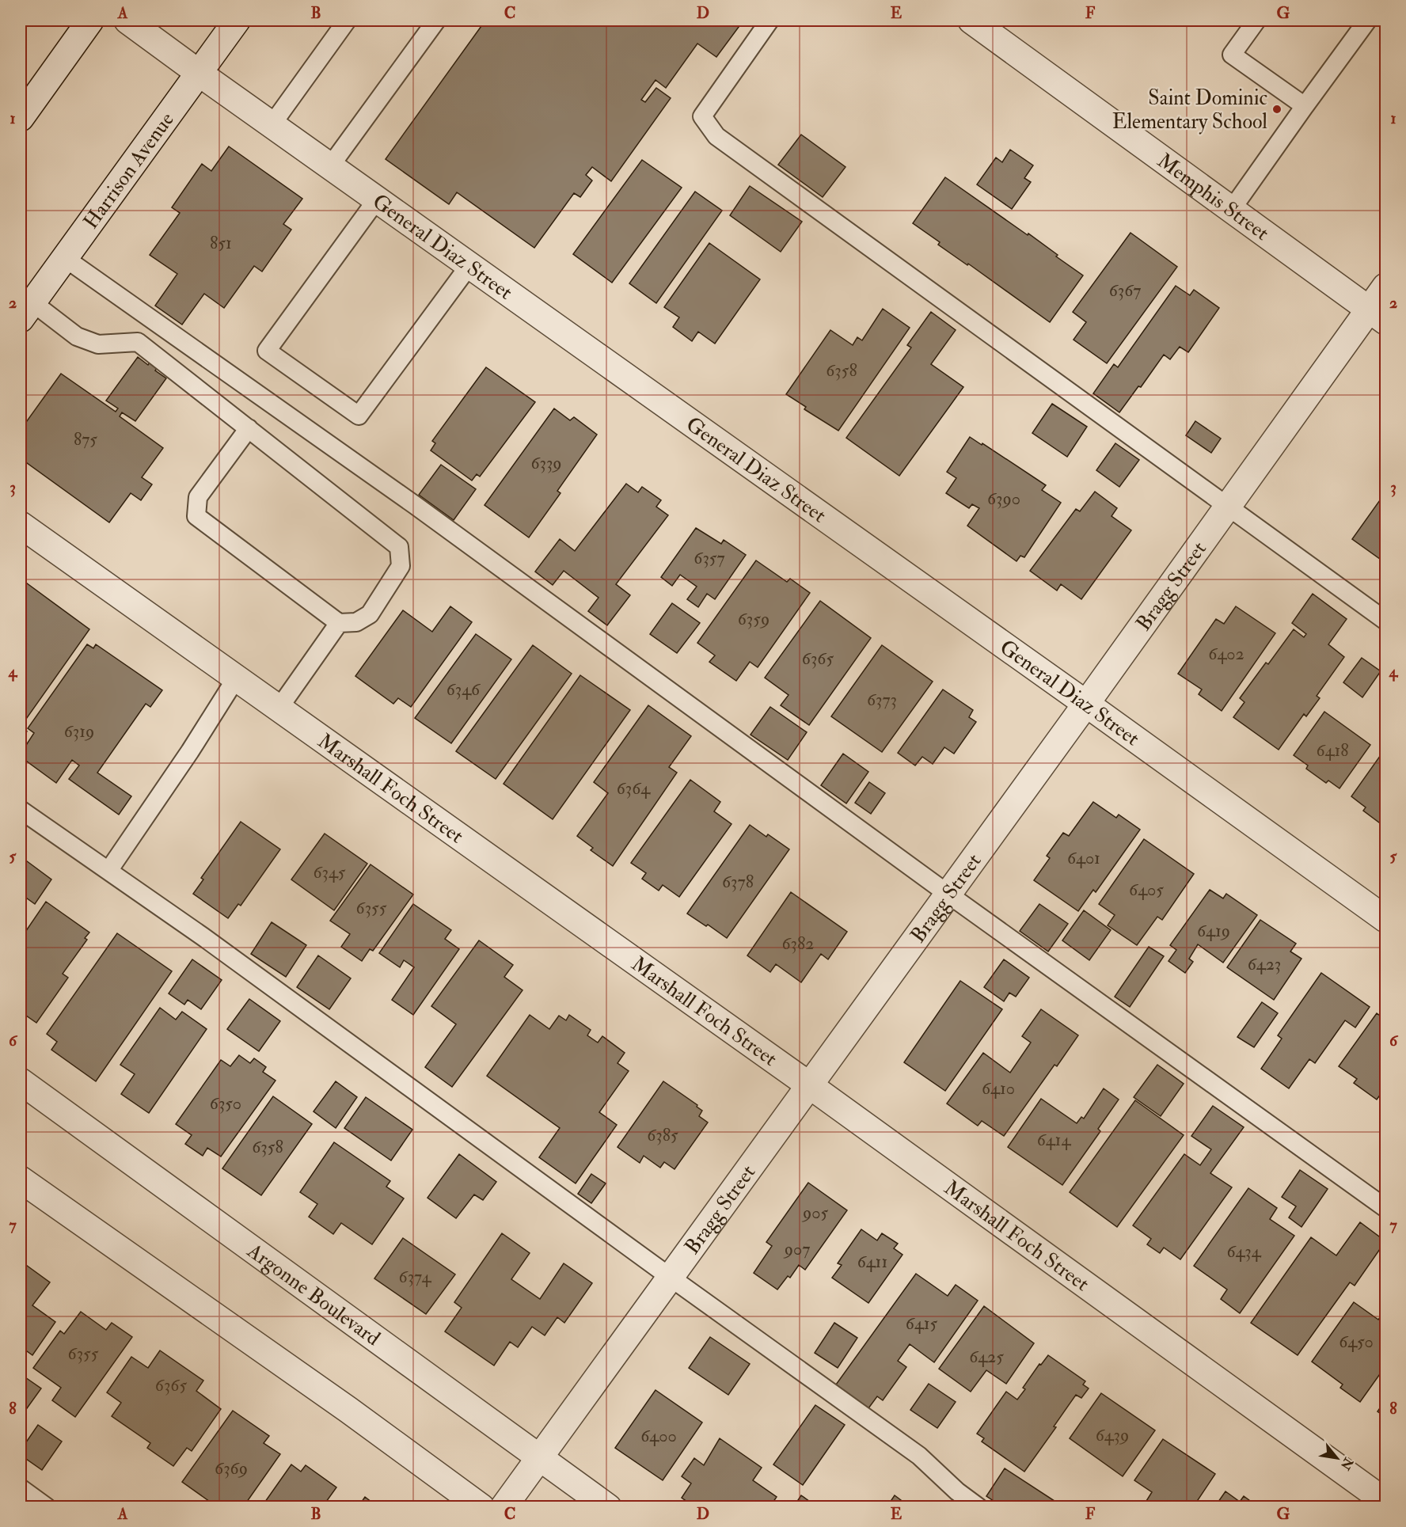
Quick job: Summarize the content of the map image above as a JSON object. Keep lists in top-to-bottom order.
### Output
{
  "streets": {
    "street": [
      "Harrison Avenue",
      "Memphis Street",
      "General Diaz Street",
      "Bragg Street",
      "Marshall Foch Street",
      "Argonne Boulevard"
    ]
  },
  "crossings": [
    ["Harrison Avenue", "General Diaz Street"],
    ["Memphis Street", "Bragg Street"],
    ["General Diaz Street", "Bragg Street"],
    ["Bragg Street", "Marshall Foch Street"],
    ["Bragg Street", "Argonne Boulevard"]
  ],
  "places": ["Saint Dominic Elementary School"],
  "house_numbers": [
    "851",
    "6367",
    "6358",
    "875",
    "6339",
    "6390",
    "6357",
    "6359",
    "6402",
    "6365",
    "6346",
    "6373",
    "6319",
    "6418",
    "6364",
    "6401",
    "6345",
    "6378",
    "6405",
    "6355",
    "6419",
    "6382",
    "6423",
    "6410",
    "6350",
    "6385",
    "6414",
    "6358",
    "905",
    "907",
    "6434",
    "6411",
    "6374",
    "6415",
    "6450",
    "6355",
    "6425",
    "6365",
    "6439",
    "6400",
    "6369"
  ],
  "north": "bottom right",
  "grid": {
    "columns": [
      "A",
      "B",
      "C",
      "D",
      "E",
      "F",
      "G"
    ],
    "rows": [
      "1",
      "2",
      "3",
      "4",
      "5",
      "6",
      "7",
      "8"
    ]
  }
}
